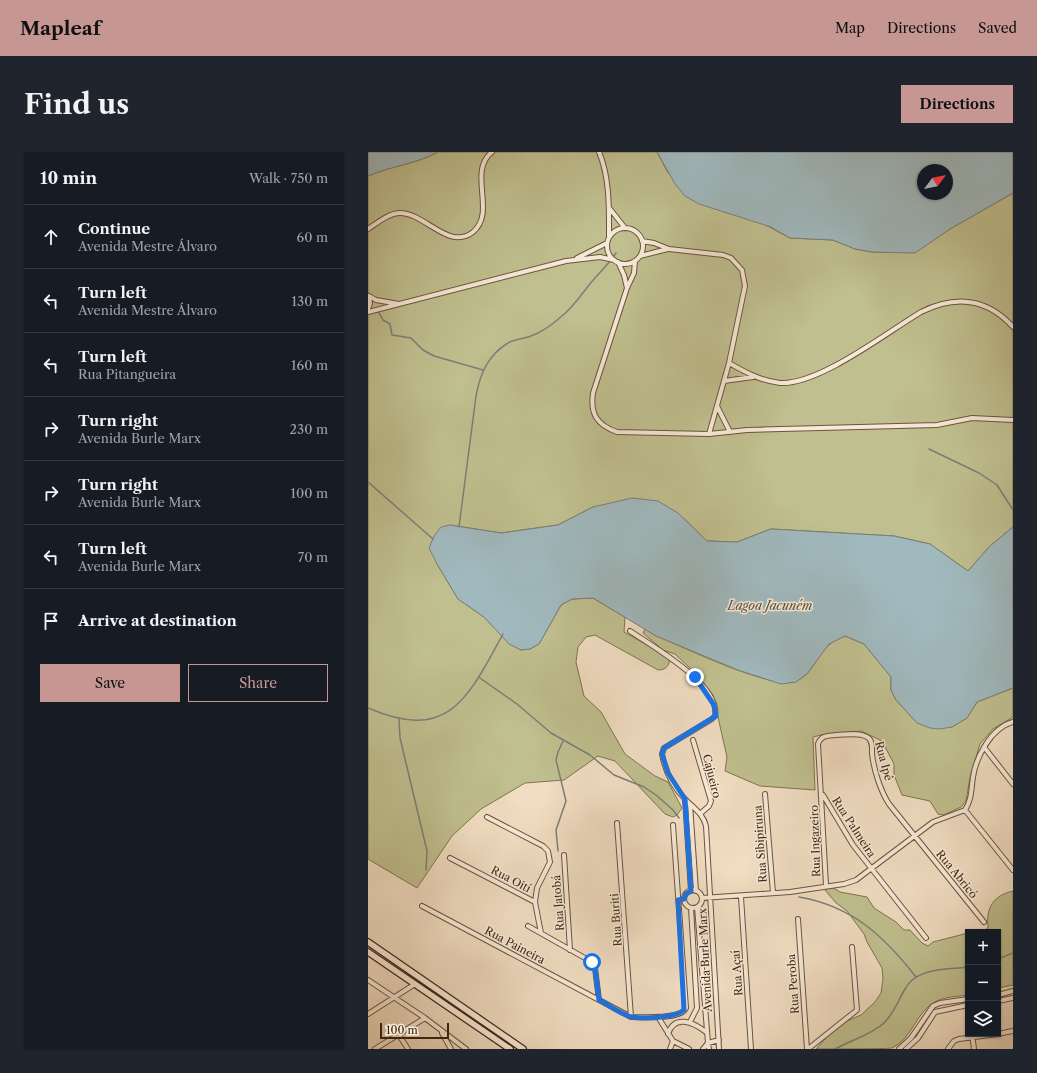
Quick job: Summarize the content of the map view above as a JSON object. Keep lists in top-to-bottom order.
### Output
{
  "streets": {
    "street": [
      "Rua Ipê",
      "Cajueiro",
      "Rua Palmeira",
      "Rua Ingazeiro",
      "Rua Sibipiruna",
      "Rua Abricó",
      "Rua Oití",
      "Rua Jatobá",
      "Rua Buriti",
      "Rua Paineira",
      "Avenida Burle Marx",
      "Rua Açaí",
      "Rua Peroba"
    ]
  },
  "crossings": [
    ["Rua Ipê", "Rua Palmeira"],
    ["Rua Ipê", "Rua Ingazeiro"],
    ["Rua Ipê", "Rua Abricó"],
    ["Cajueiro", "Avenida Burle Marx"],
    ["Rua Palmeira", "Rua Ingazeiro"],
    ["Rua Buriti", "Rua Paineira"]
  ],
  "water": ["Lagoa Jacuném"],
  "scale_bar": "100 m",
  "north": "top right",
  "page": {
    "header": "Mapleaf",
    "nav": ["Map", "Directions", "Saved"],
    "buttons": [
      "Directions",
      ["Save", "Share"]
    ],
    "title": "Find us",
    "heading": ["10 min", "Walk · 750 m"],
    "list": [
      ["Continue", "Avenida Mestre Álvaro", "60 m"],
      ["Turn left", "Avenida Mestre Álvaro", "130 m"],
      ["Turn left", "Rua Pitangueira", "160 m"],
      ["Turn right", "Avenida Burle Marx", "230 m"],
      ["Turn right", "Avenida Burle Marx", "100 m"],
      ["Turn left", "Avenida Burle Marx", "70 m"],
      "Arrive at destination"
    ],
    "map_buttons": ["+", "−"],
    "scale": "100 m"
  }
}
